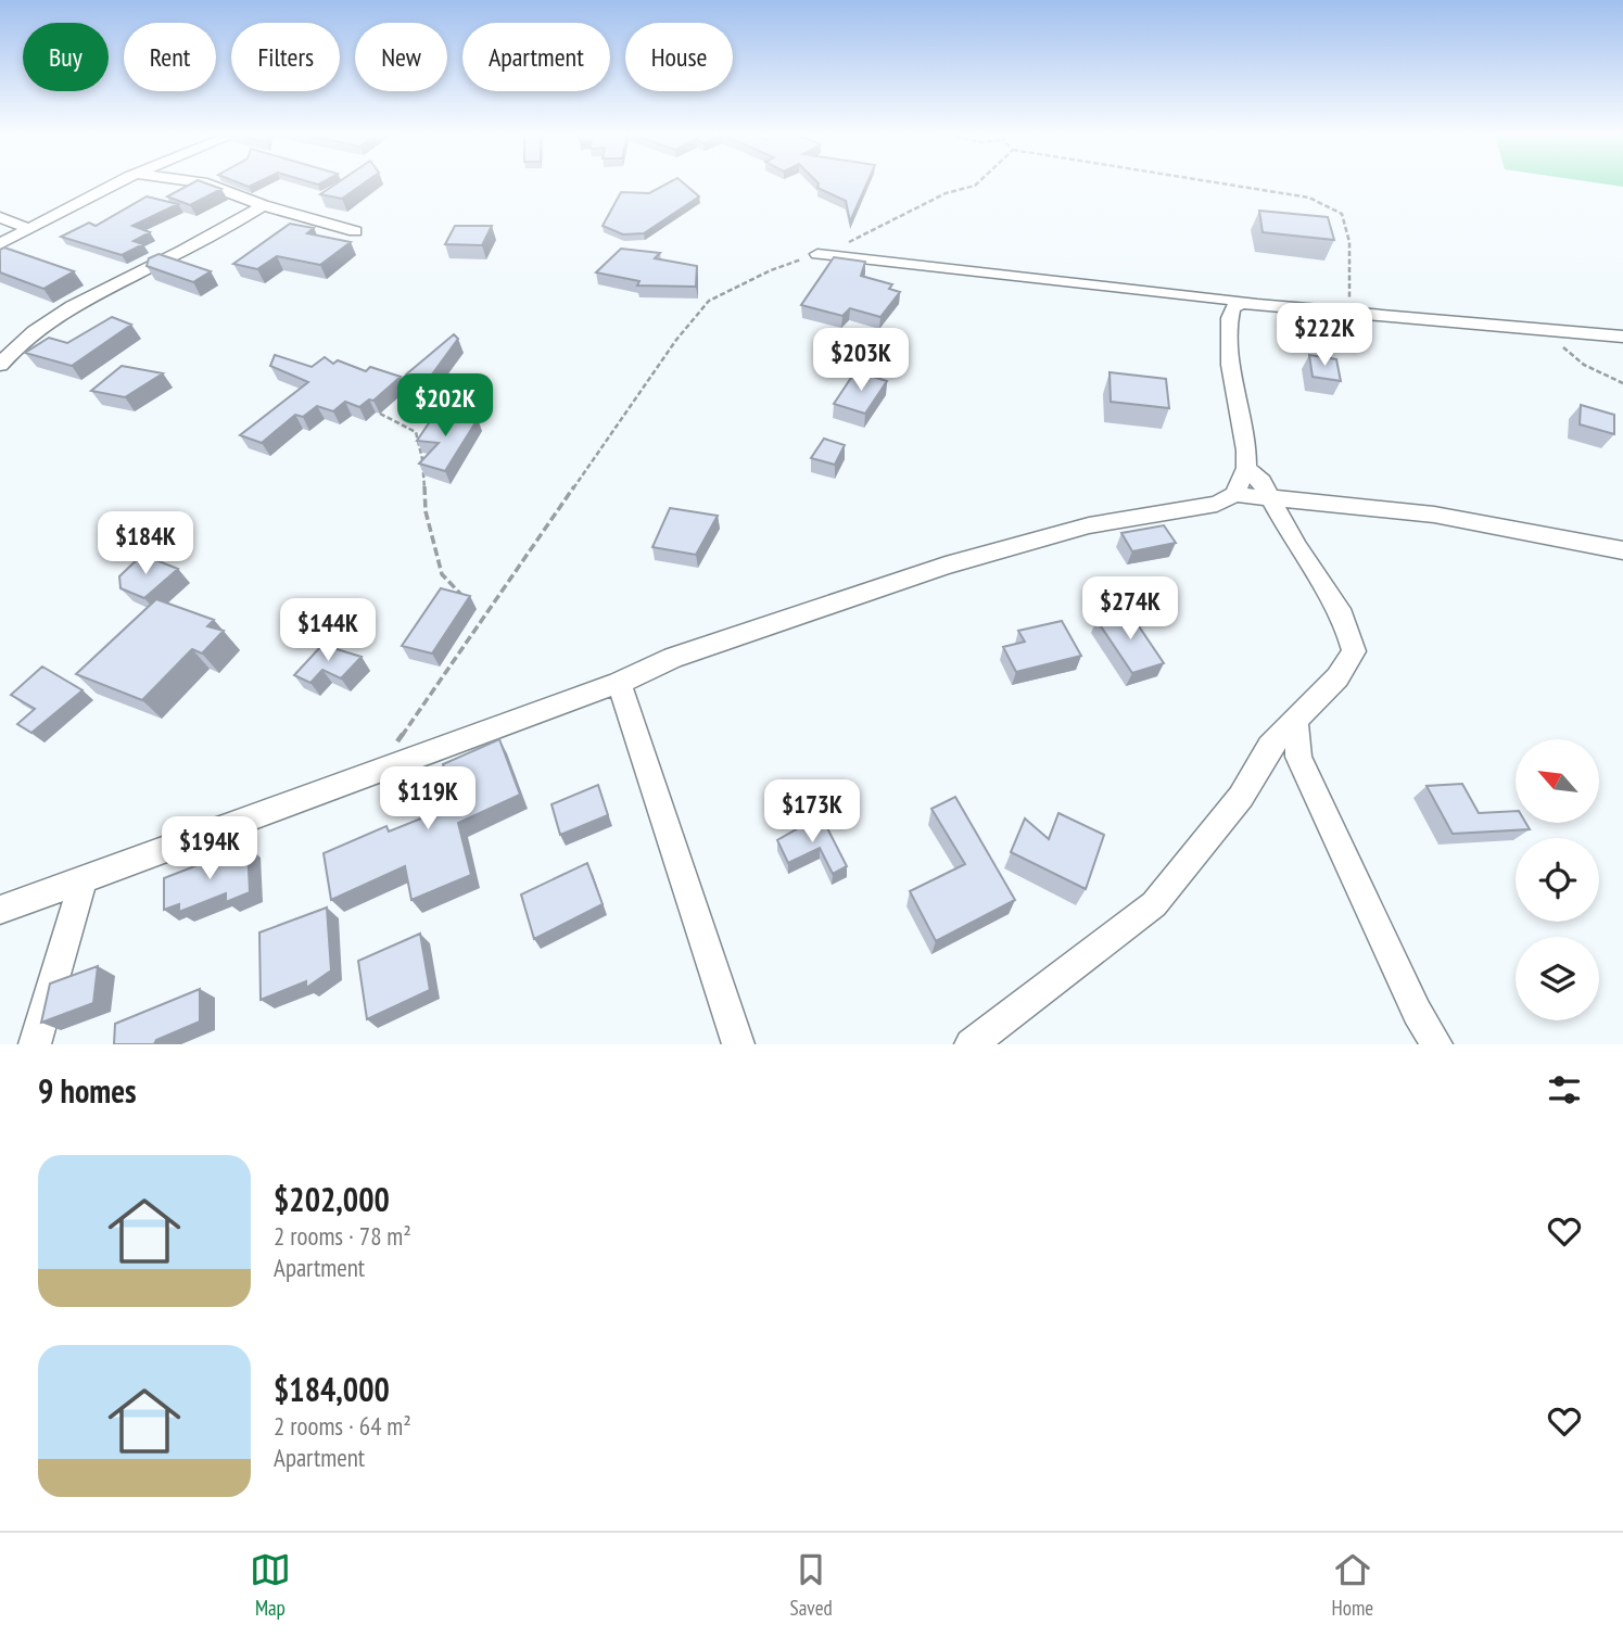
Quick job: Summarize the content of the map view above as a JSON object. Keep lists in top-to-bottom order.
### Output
{
  "north": "top left",
  "page": {
    "chip": [
      "Buy",
      "Rent",
      "Filters",
      "New",
      "Apartment",
      "House"
    ],
    "price": [
      "$222K",
      "$203K",
      "$202K",
      "$184K",
      "$274K",
      "$144K",
      "$119K",
      "$173K",
      "$194K"
    ],
    "heading": "9 homes",
    "list": [
      {
        "name": "$202,000",
        "note": "2 rooms · 78 m² · Apartment"
      },
      {
        "name": "$184,000",
        "note": "2 rooms · 64 m² · Apartment"
      }
    ],
    "tabs": ["Map", "Saved", "Home"]
  }
}
